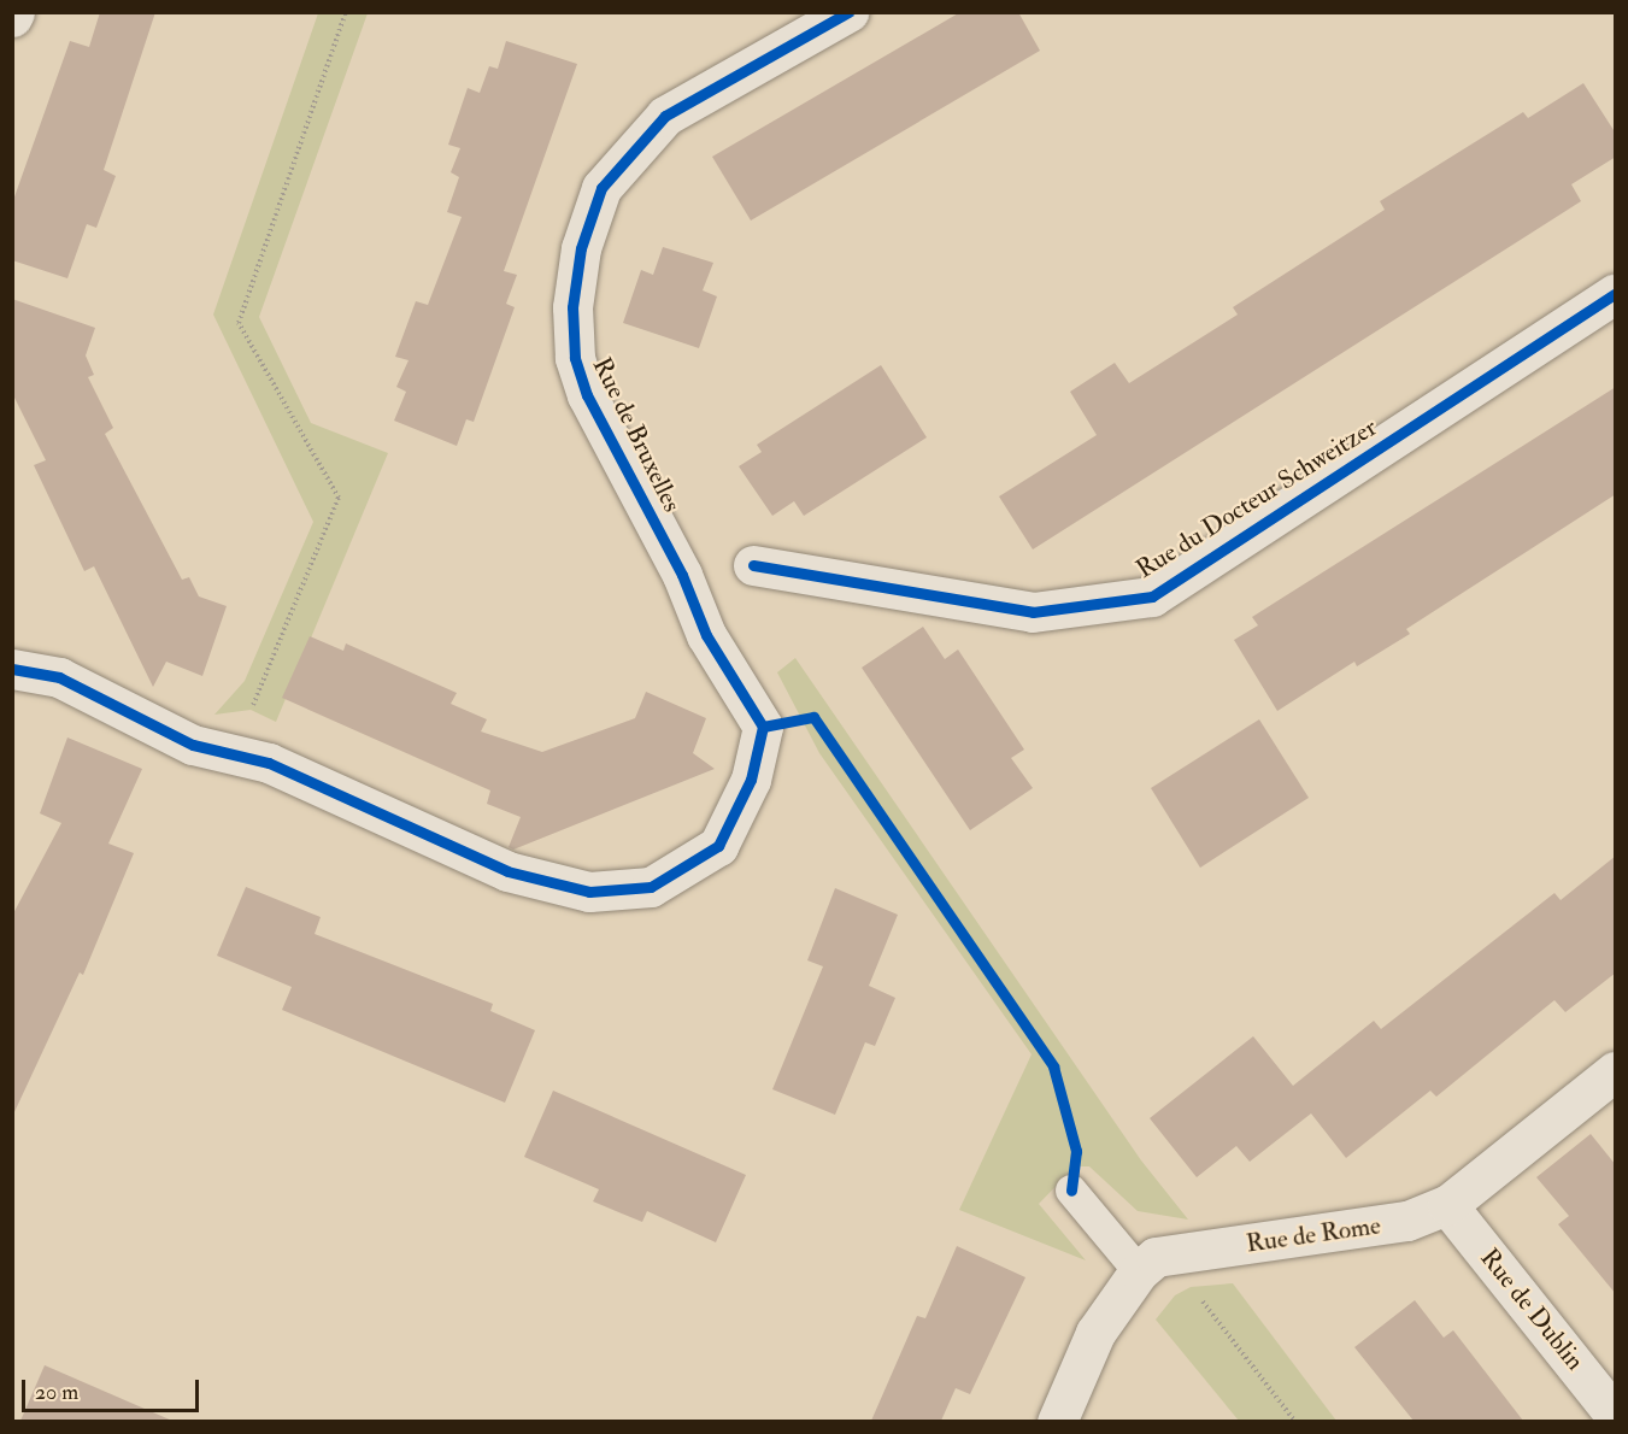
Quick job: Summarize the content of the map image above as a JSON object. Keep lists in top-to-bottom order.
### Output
{
  "streets": {
    "street": [
      "Rue de Bruxelles",
      "Rue du Docteur Schweitzer",
      "Rue de Rome",
      "Rue de Dublin"
    ]
  },
  "crossings": [
    ["Rue de Rome", "Rue de Dublin"]
  ],
  "scale_bar": "20 m"
}
